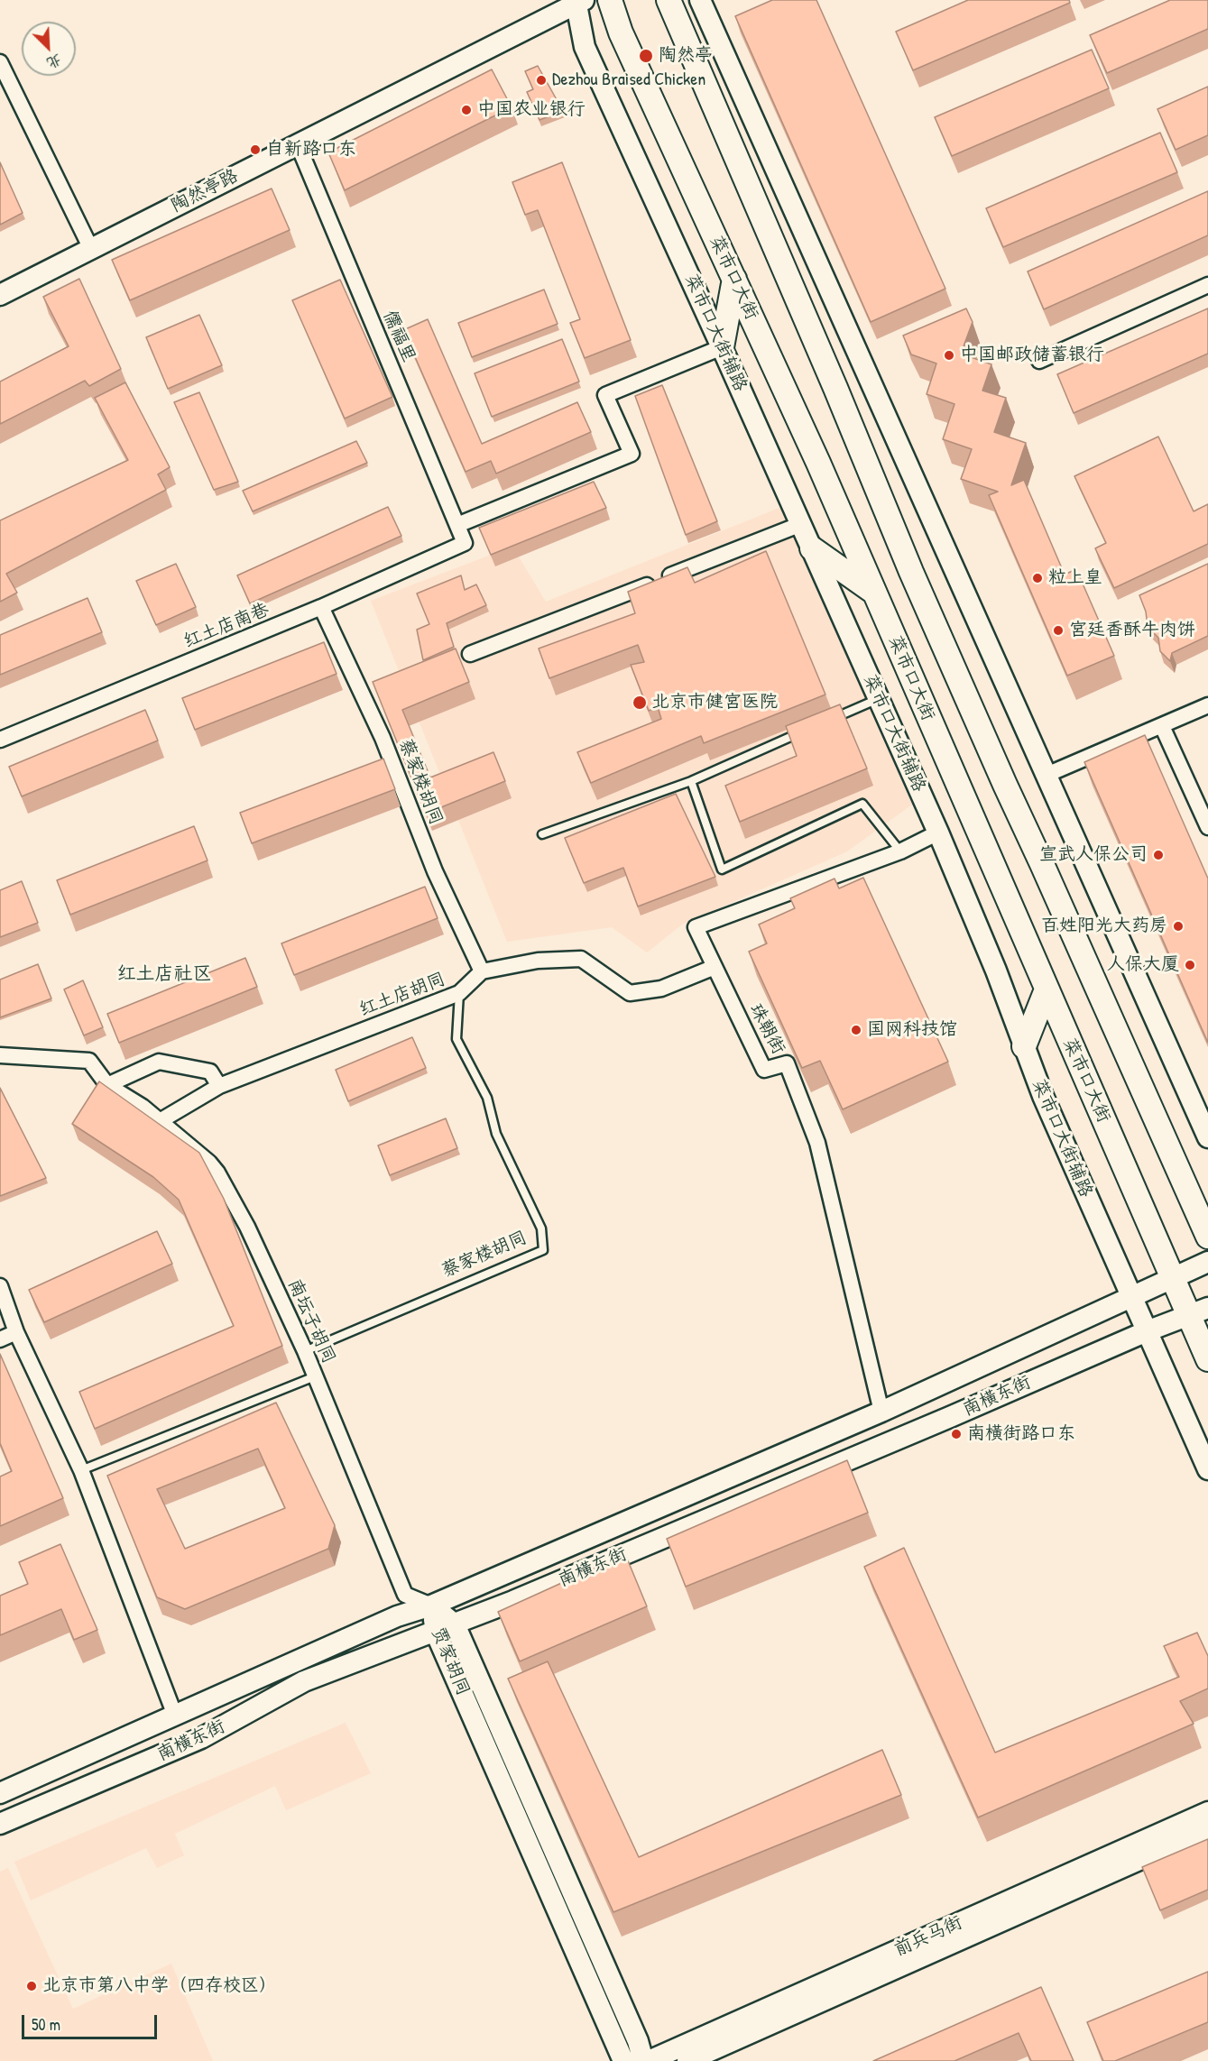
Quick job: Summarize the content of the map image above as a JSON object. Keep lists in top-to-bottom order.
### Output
{
  "streets": {
    "main road": ["菜市口大街"],
    "street": [
      "陶然亭路",
      "菜市口大街辅路",
      "儒福里",
      "红土店南巷",
      "蔡家楼胡同",
      "红土店胡同",
      "珠朝街",
      "南坛子胡同",
      "南横东街",
      "贾家胡同",
      "前兵马街"
    ]
  },
  "crossings": [
    ["陶然亭路", "菜市口大街辅路"],
    ["陶然亭路", "儒福里"],
    ["菜市口大街", "南横东街"],
    ["菜市口大街辅路", "珠朝街"],
    ["菜市口大街辅路", "南横东街"],
    ["儒福里", "红土店南巷"],
    ["红土店南巷", "蔡家楼胡同"],
    ["蔡家楼胡同", "红土店胡同"],
    ["蔡家楼胡同", "南坛子胡同"],
    ["红土店胡同", "南坛子胡同"],
    ["珠朝街", "南横东街"],
    ["南坛子胡同", "南横东街"],
    ["南坛子胡同", "贾家胡同"],
    ["南横东街", "贾家胡同"]
  ],
  "districts": ["红土店社区"],
  "places": [
    "陶然亭",
    "Dezhou Braised Chicken",
    "中国农业银行",
    "自新路口东",
    "中国邮政储蓄银行",
    "粒上皇",
    "宫廷香酥牛肉饼",
    "北京市健宫医院",
    "宣武人保公司",
    "百姓阳光大药房",
    "人保大厦",
    "国网科技馆",
    "南横街路口东",
    "北京市第八中学（四存校区）"
  ],
  "scale_bar": "50 m",
  "north": "bottom right"
}
